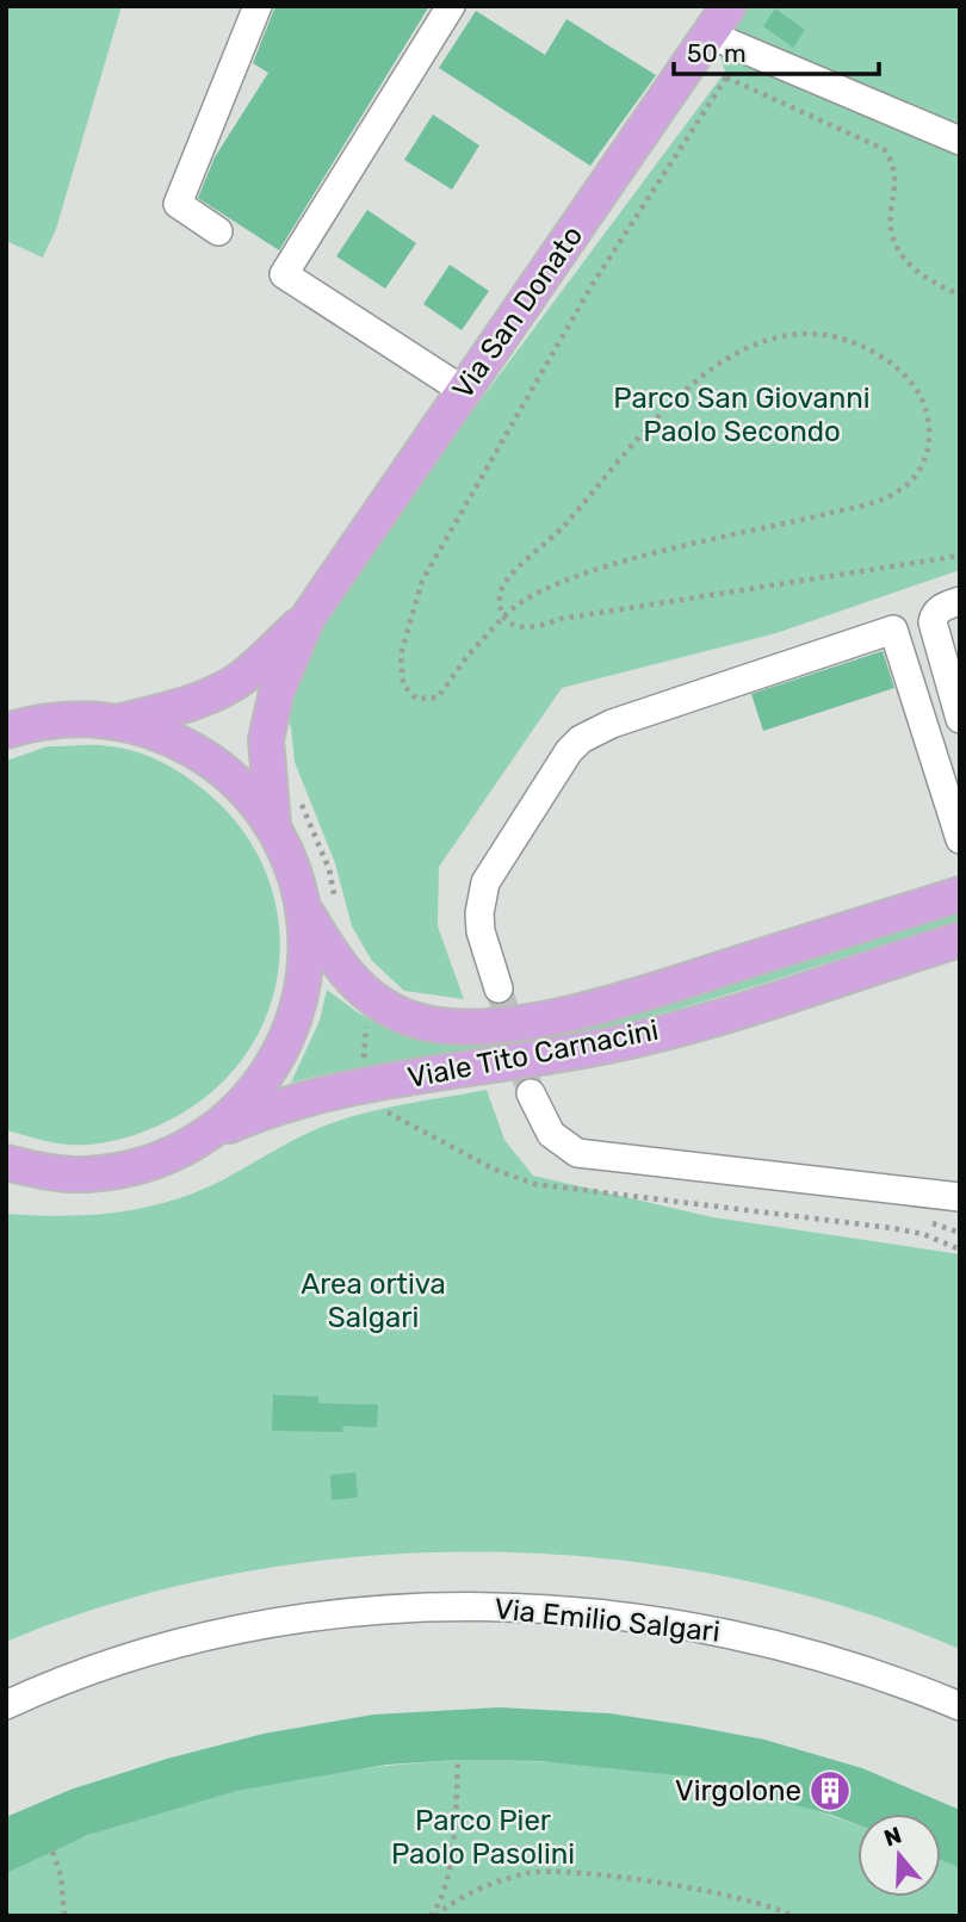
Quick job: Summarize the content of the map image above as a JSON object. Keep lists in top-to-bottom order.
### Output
{
  "streets": {
    "main road": ["Via San Donato", "Viale Tito Carnacini"],
    "street": ["Via Emilio Salgari"]
  },
  "parks": ["Parco San Giovanni Paolo Secondo", "Area ortiva Salgari", "Parco Pier Paolo Pasolini"],
  "places": {
    "building": ["Virgolone"]
  },
  "scale_bar": "50 m",
  "north": "top"
}
